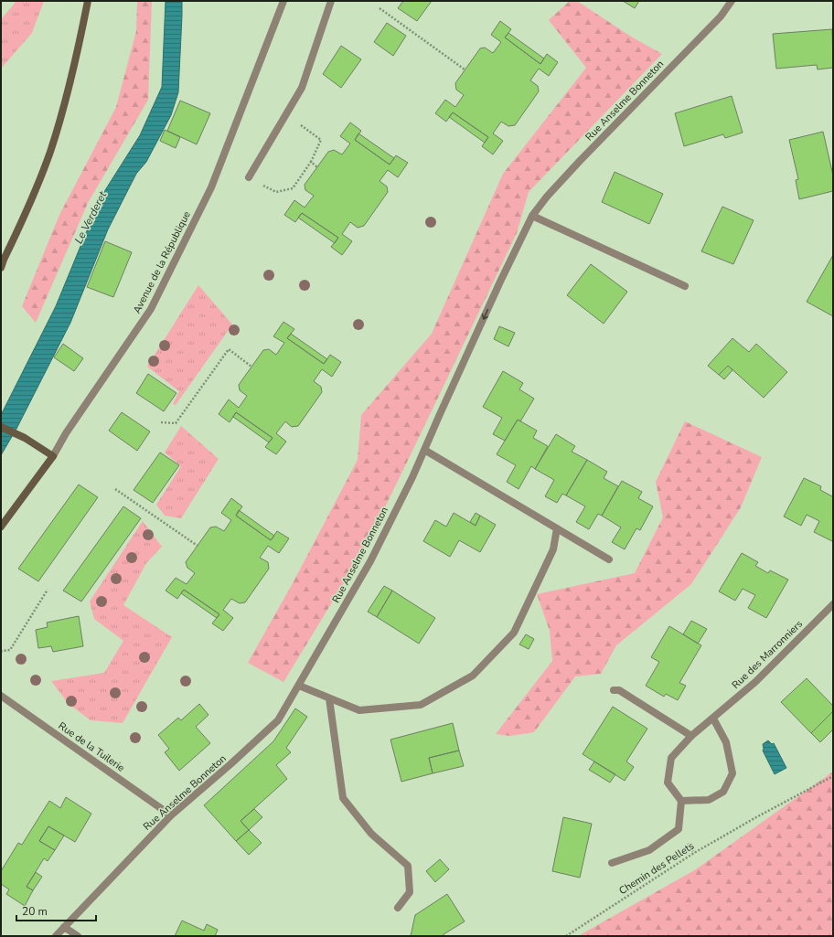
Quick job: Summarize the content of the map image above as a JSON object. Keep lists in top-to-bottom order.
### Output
{
  "streets": {
    "main road": ["Avenue de la République"],
    "street": ["Rue Anselme Bonneton", "Rue des Marronniers", "Rue de la Tuilerie"],
    "path": ["Chemin des Pellets"]
  },
  "crossings": [
    ["Rue Anselme Bonneton", "Rue de la Tuilerie"]
  ],
  "water": ["Le Verderet"],
  "scale_bar": "20 m"
}
